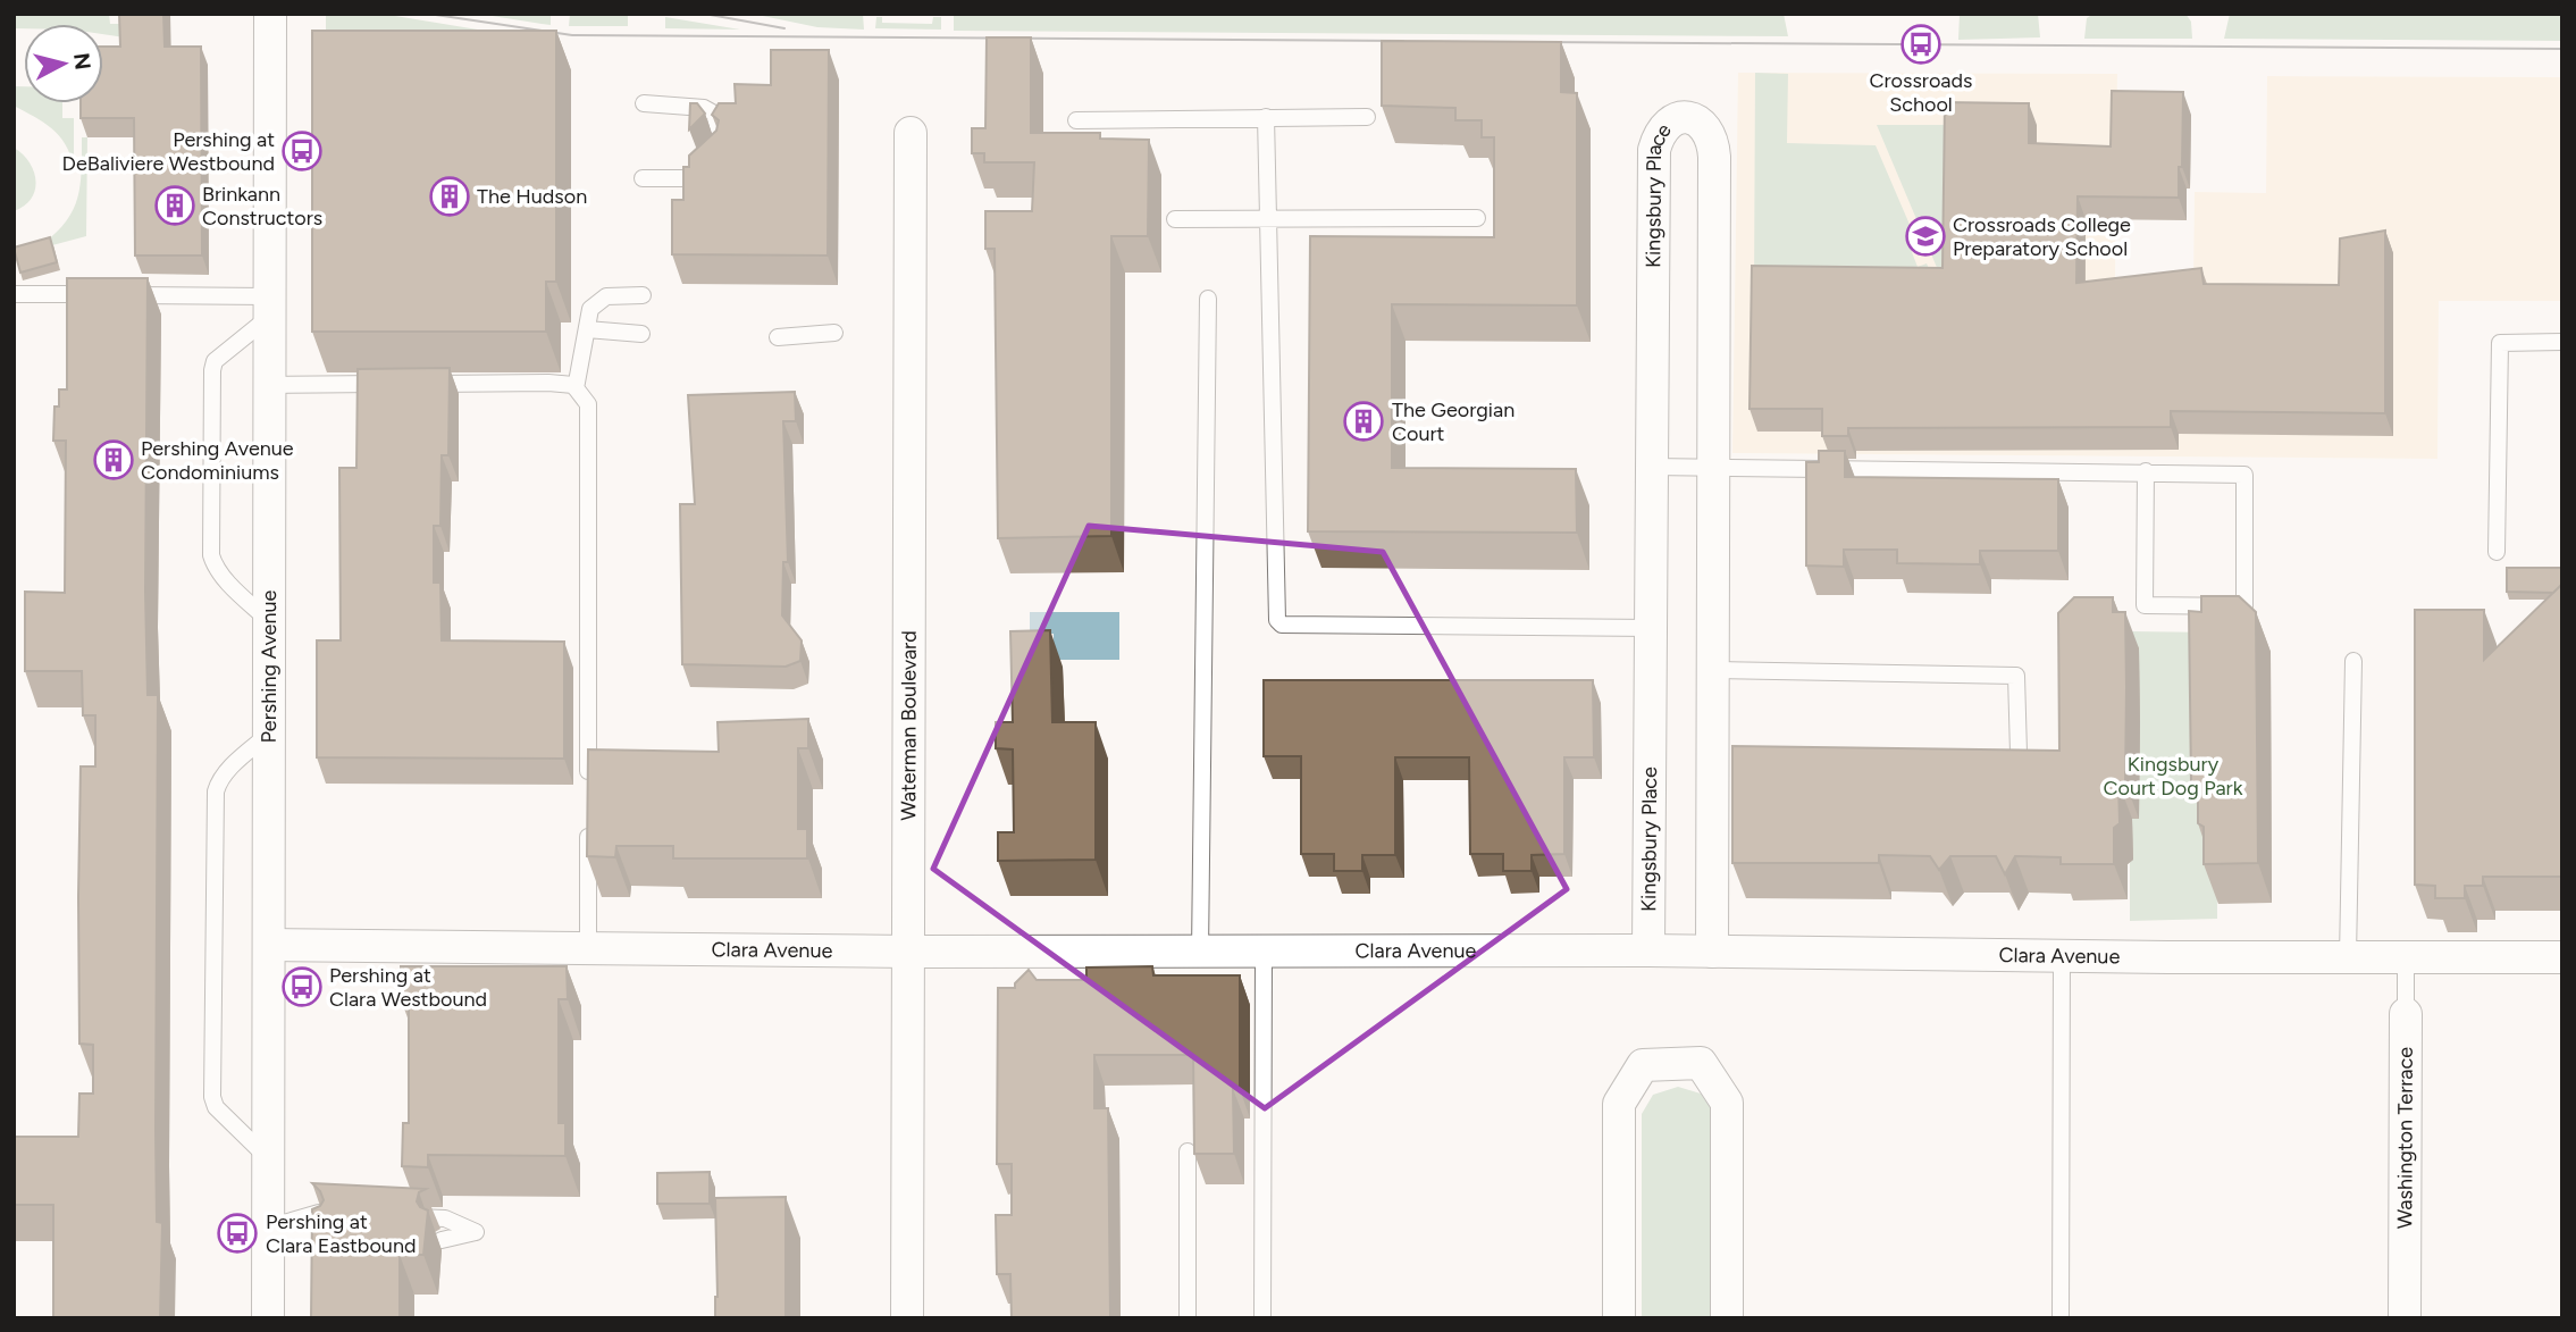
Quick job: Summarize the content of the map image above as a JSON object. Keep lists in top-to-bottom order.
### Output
{
  "streets": {
    "street": [
      "Kingsbury Place",
      "Pershing Avenue",
      "Waterman Boulevard",
      "Clara Avenue",
      "Washington Terrace"
    ]
  },
  "crossings": [
    ["Kingsbury Place", "Clara Avenue"],
    ["Pershing Avenue", "Clara Avenue"],
    ["Waterman Boulevard", "Clara Avenue"],
    ["Clara Avenue", "Washington Terrace"]
  ],
  "parks": ["Kingsbury Court Dog Park"],
  "places": {
    "bus stop": [
      "Crossroads School",
      "Pershing at DeBaliviere Westbound",
      "Pershing at Clara Westbound",
      "Pershing at Clara Eastbound"
    ],
    "building": [
      "The Hudson",
      "Brinkann Constructors",
      "The Georgian Court",
      "Pershing Avenue Condominiums"
    ],
    "school or university": ["Crossroads College Preparatory School"]
  },
  "north": "right"
}
